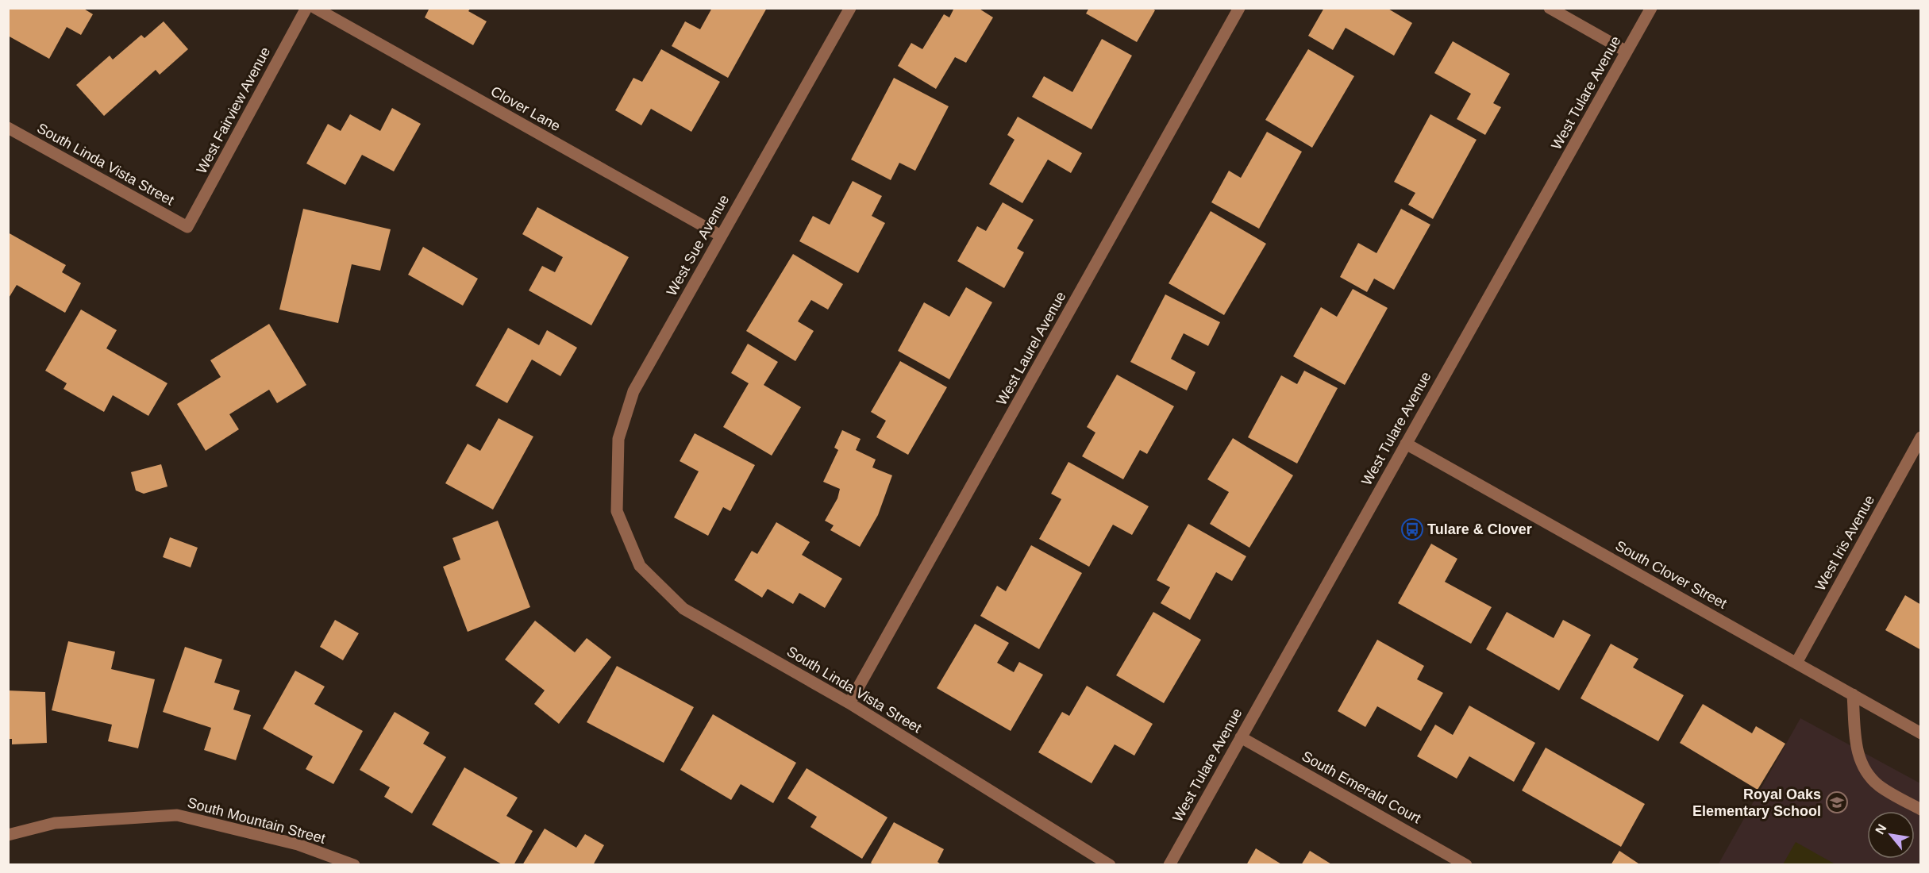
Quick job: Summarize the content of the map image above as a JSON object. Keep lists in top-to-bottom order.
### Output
{
  "streets": {
    "street": [
      "West Tulare Avenue",
      "Clover Lane",
      "West Fairview Avenue",
      "South Linda Vista Street",
      "West Sue Avenue",
      "West Laurel Avenue",
      "West Iris Avenue",
      "South Clover Street",
      "South Emerald Court",
      "South Mountain Street"
    ]
  },
  "crossings": [
    ["West Tulare Avenue", "South Clover Street"],
    ["West Tulare Avenue", "South Emerald Court"],
    ["Clover Lane", "West Sue Avenue"],
    ["West Fairview Avenue", "South Linda Vista Street"],
    ["South Linda Vista Street", "West Sue Avenue"],
    ["South Linda Vista Street", "West Laurel Avenue"],
    ["West Iris Avenue", "South Clover Street"]
  ],
  "places": {
    "bus stop": ["Tulare & Clover"],
    "school or university": ["Royal Oaks Elementary School"]
  },
  "north": "top left"
}
